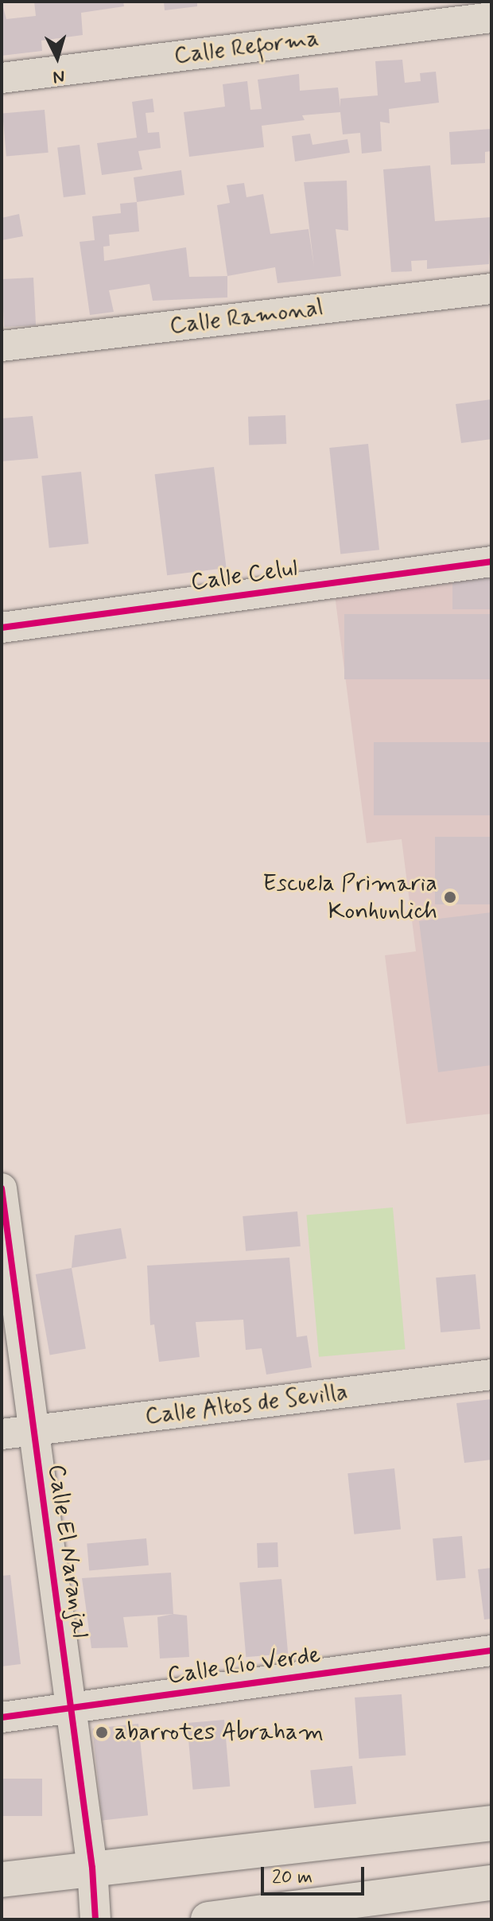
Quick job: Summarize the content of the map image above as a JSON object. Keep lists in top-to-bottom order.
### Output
{
  "streets": {
    "street": [
      "Calle Reforma",
      "Calle Ramonal",
      "Calle Celul",
      "Calle Altos de Sevilla",
      "Calle El Naranjal",
      "Calle Río Verde"
    ]
  },
  "crossings": [
    ["Calle Altos de Sevilla", "Calle El Naranjal"],
    ["Calle El Naranjal", "Calle Río Verde"]
  ],
  "places": ["Escuela Primaria Konhunlich", "abarrotes Abraham"],
  "scale_bar": "20 m",
  "north": "bottom"
}
